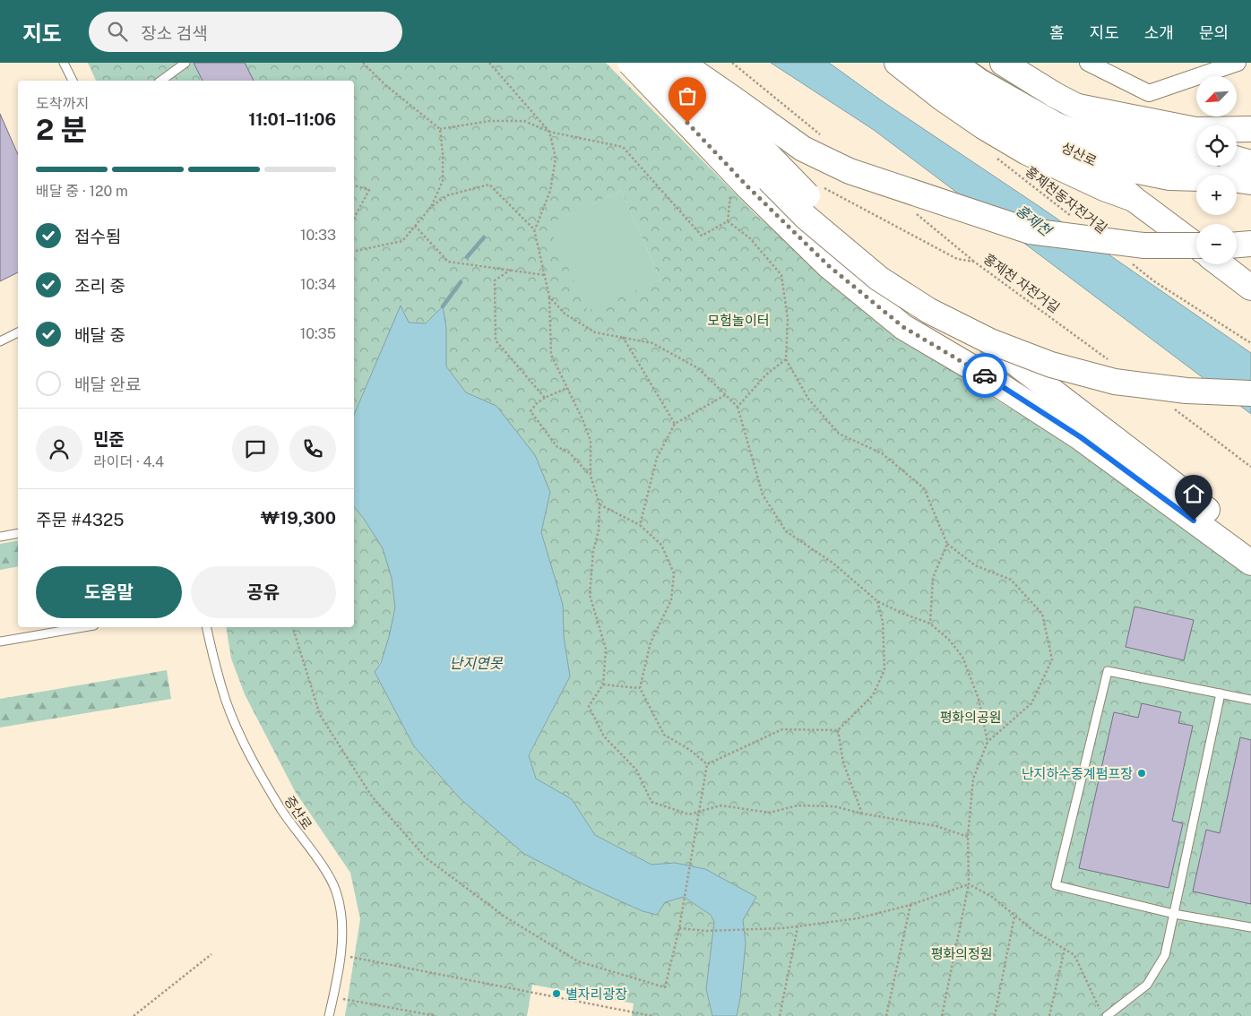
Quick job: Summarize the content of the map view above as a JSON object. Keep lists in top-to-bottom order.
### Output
{
  "streets": {
    "main road": ["성산로"],
    "lane": ["증산로"],
    "path": ["홍제천동자전거길", "홍제천 자전거길"]
  },
  "water": ["홍제천", "난지연못"],
  "parks": ["모험놀이터", "평화의공원", "평화의정원"],
  "places": ["난지하수중계펌프장", "별자리광장"],
  "north": "bottom left",
  "page": {
    "header": "지도",
    "search": "장소 검색",
    "nav": [
      "홈",
      "지도",
      "소개",
      "문의"
    ],
    "map_buttons": ["+", "−"],
    "heading": ["2 분", "도착까지", "11:01–11:06"],
    "panel": [
      "민준",
      "라이더 · 4.4",
      "주문 #4325",
      "₩19,300"
    ],
    "bar": "배달 중 · 120 m",
    "list": [
      ["접수됨", "10:33"],
      ["조리 중", "10:34"],
      ["배달 중", "10:35"],
      "배달 완료"
    ],
    "buttons": ["도움말", "공유"]
  }
}
